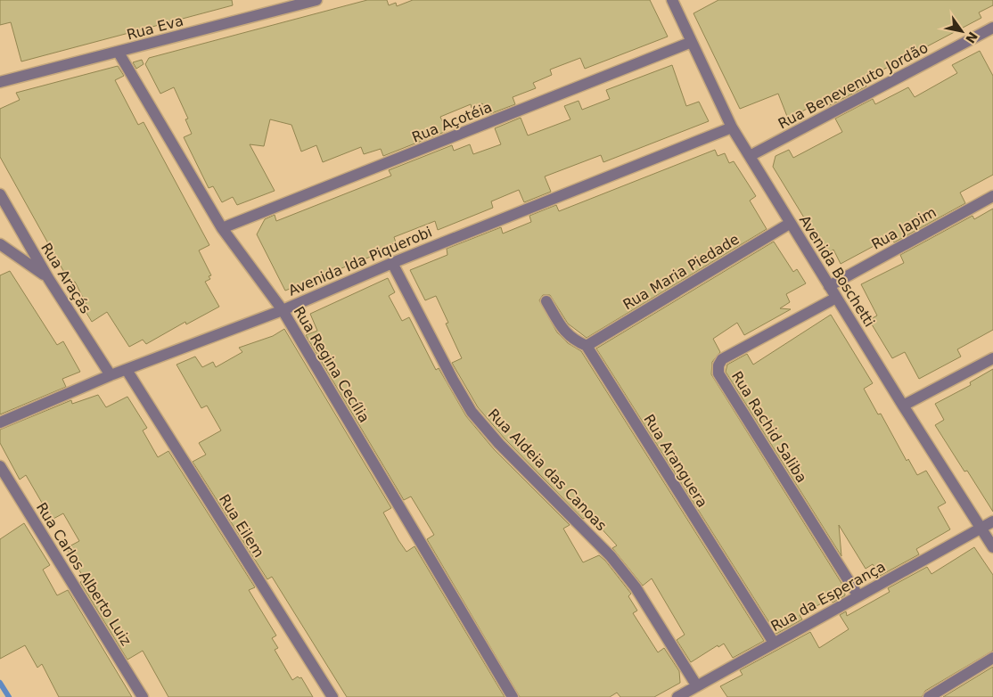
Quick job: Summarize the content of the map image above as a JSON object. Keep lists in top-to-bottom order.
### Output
{
  "streets": {
    "street": [
      "Rua Eva",
      "Rua Benevenuto Jordão",
      "Rua Açotéia",
      "Rua Japim",
      "Avenida Ida Piquerobi",
      "Avenida Boschetti",
      "Rua Maria Piedade",
      "Rua Araçás",
      "Rua Regina Cecília",
      "Rua Rachid Saliba",
      "Rua Aranguera",
      "Rua Aldeia das Canoas",
      "Rua Eilem",
      "Rua Carlos Alberto Luiz",
      "Rua da Esperança"
    ]
  },
  "crossings": [
    ["Rua Eva", "Rua Regina Cecília"],
    ["Rua Benevenuto Jordão", "Avenida Boschetti"],
    ["Rua Açotéia", "Avenida Boschetti"],
    ["Rua Açotéia", "Rua Regina Cecília"],
    ["Rua Japim", "Avenida Boschetti"],
    ["Avenida Ida Piquerobi", "Avenida Boschetti"],
    ["Avenida Ida Piquerobi", "Rua Araçás"],
    ["Avenida Ida Piquerobi", "Rua Regina Cecília"],
    ["Avenida Ida Piquerobi", "Rua Aldeia das Canoas"],
    ["Avenida Ida Piquerobi", "Rua Eilem"],
    ["Avenida Boschetti", "Rua Maria Piedade"],
    ["Avenida Boschetti", "Rua Rachid Saliba"],
    ["Avenida Boschetti", "Rua da Esperança"],
    ["Rua Maria Piedade", "Rua Aranguera"],
    ["Rua Rachid Saliba", "Rua da Esperança"],
    ["Rua Aranguera", "Rua da Esperança"],
    ["Rua Aldeia das Canoas", "Rua da Esperança"]
  ],
  "north": "bottom right"
}
